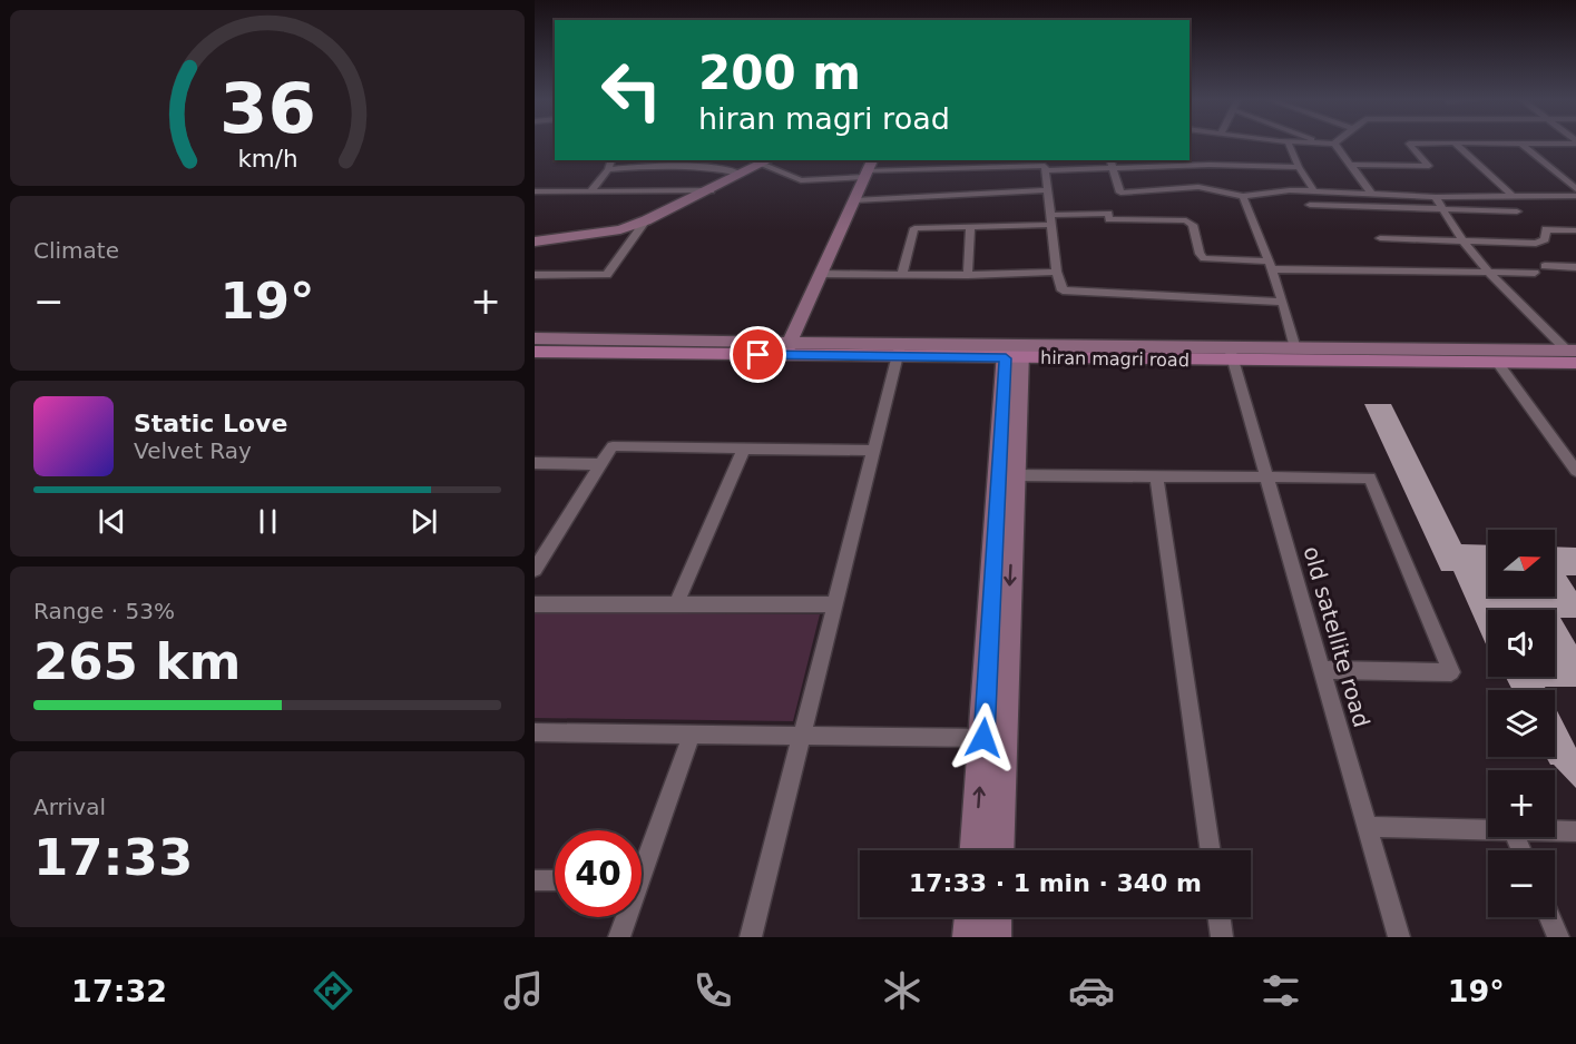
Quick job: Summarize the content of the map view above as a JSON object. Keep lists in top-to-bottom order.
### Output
{
  "streets": {
    "main road": ["hiran magri road"],
    "street": ["old satellite road"]
  },
  "crossings": [
    ["hiran magri road", "old satellite road"]
  ],
  "north": "right",
  "page": {
    "turn": ["200 m", "hiran magri road"],
    "tile": [
      "Climate",
      ["Range · 53%", "265 km"],
      ["Arrival", "17:33"]
    ],
    "heat": ["−", "19°", "+"],
    "song": ["Static Love", "Velvet Ray"],
    "map_buttons": ["+", "−"],
    "limit": "40",
    "trip": "17:33 · 1 min · 340 m",
    "tabs": ["17:32", "19°"],
    "gauge": ["36", "km/h"]
  }
}
